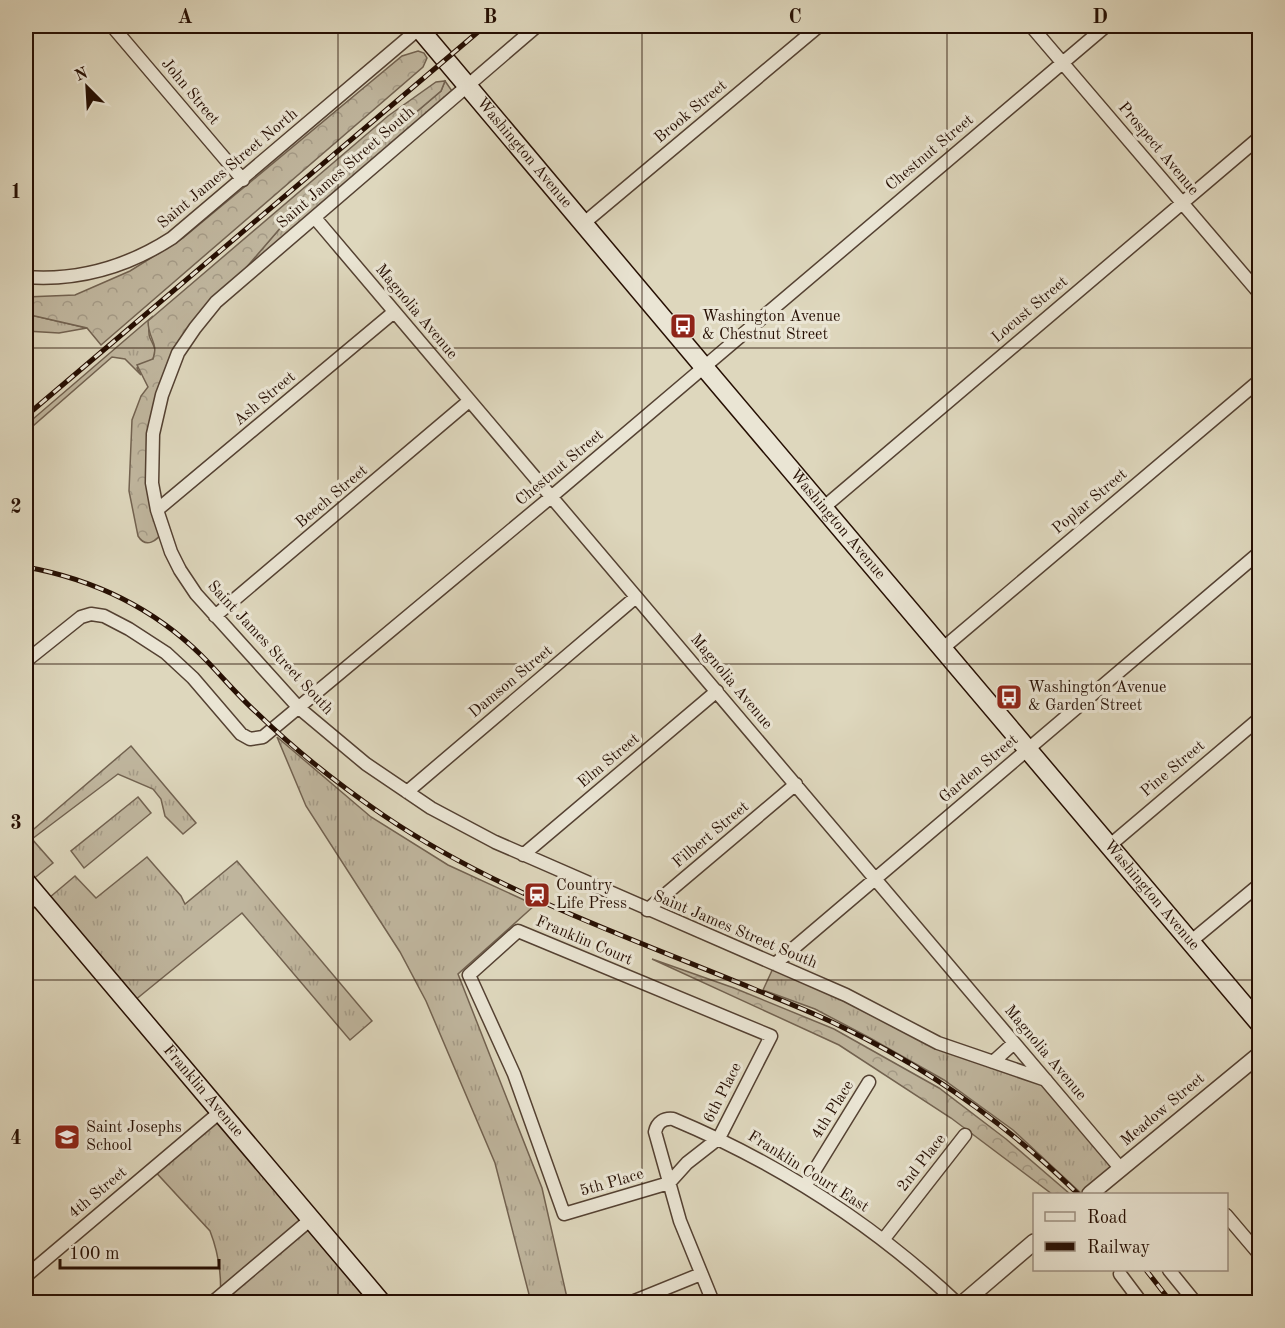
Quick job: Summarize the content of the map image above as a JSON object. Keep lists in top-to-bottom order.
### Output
{
  "streets": {
    "main road": ["Washington Avenue", "Franklin Avenue"],
    "street": [
      "John Street",
      "Brook Street",
      "Prospect Avenue",
      "Chestnut Street",
      "Saint James Street South",
      "Saint James Street North",
      "Locust Street",
      "Magnolia Avenue",
      "Ash Street",
      "Beech Street",
      "Poplar Street",
      "Damson Street",
      "Elm Street",
      "Garden Street",
      "Pine Street",
      "Filbert Street",
      "Franklin Court",
      "6th Place",
      "4th Place",
      "Meadow Street",
      "2nd Place",
      "Franklin Court East",
      "5th Place",
      "4th Street"
    ]
  },
  "crossings": [
    ["John Street", "Saint James Street North"],
    ["Brook Street", "Washington Avenue"],
    ["Prospect Avenue", "Chestnut Street"],
    ["Prospect Avenue", "Locust Street"],
    ["Washington Avenue", "Chestnut Street"],
    ["Washington Avenue", "Saint James Street South"],
    ["Washington Avenue", "Saint James Street North"],
    ["Washington Avenue", "Locust Street"],
    ["Washington Avenue", "Poplar Street"],
    ["Washington Avenue", "Garden Street"],
    ["Washington Avenue", "Pine Street"],
    ["Chestnut Street", "Saint James Street South"],
    ["Chestnut Street", "Magnolia Avenue"],
    ["Saint James Street South", "Magnolia Avenue"],
    ["Saint James Street South", "Ash Street"],
    ["Saint James Street South", "Beech Street"],
    ["Saint James Street South", "Damson Street"],
    ["Saint James Street South", "Elm Street"],
    ["Saint James Street South", "Garden Street"],
    ["Saint James Street South", "Filbert Street"],
    ["Magnolia Avenue", "Ash Street"],
    ["Magnolia Avenue", "Beech Street"],
    ["Magnolia Avenue", "Damson Street"],
    ["Magnolia Avenue", "Elm Street"],
    ["Magnolia Avenue", "Garden Street"],
    ["Magnolia Avenue", "Filbert Street"],
    ["Magnolia Avenue", "Meadow Street"],
    ["Franklin Court", "6th Place"],
    ["Franklin Court", "5th Place"],
    ["Franklin Avenue", "4th Street"],
    ["6th Place", "Franklin Court East"],
    ["6th Place", "5th Place"],
    ["4th Place", "Franklin Court East"],
    ["2nd Place", "Franklin Court East"],
    ["Franklin Court East", "5th Place"]
  ],
  "places": {
    "bus stop": ["Washington Avenue & Chestnut Street", "Washington Avenue & Garden Street"],
    "station": ["Country Life Press"],
    "school or university": ["Saint Josephs School"]
  },
  "legend": ["Road", "Railway"],
  "scale_bar": "100 m",
  "north": "top left",
  "grid": {
    "columns": [
      "A",
      "B",
      "C",
      "D"
    ],
    "rows": [
      "1",
      "2",
      "3",
      "4"
    ]
  }
}
